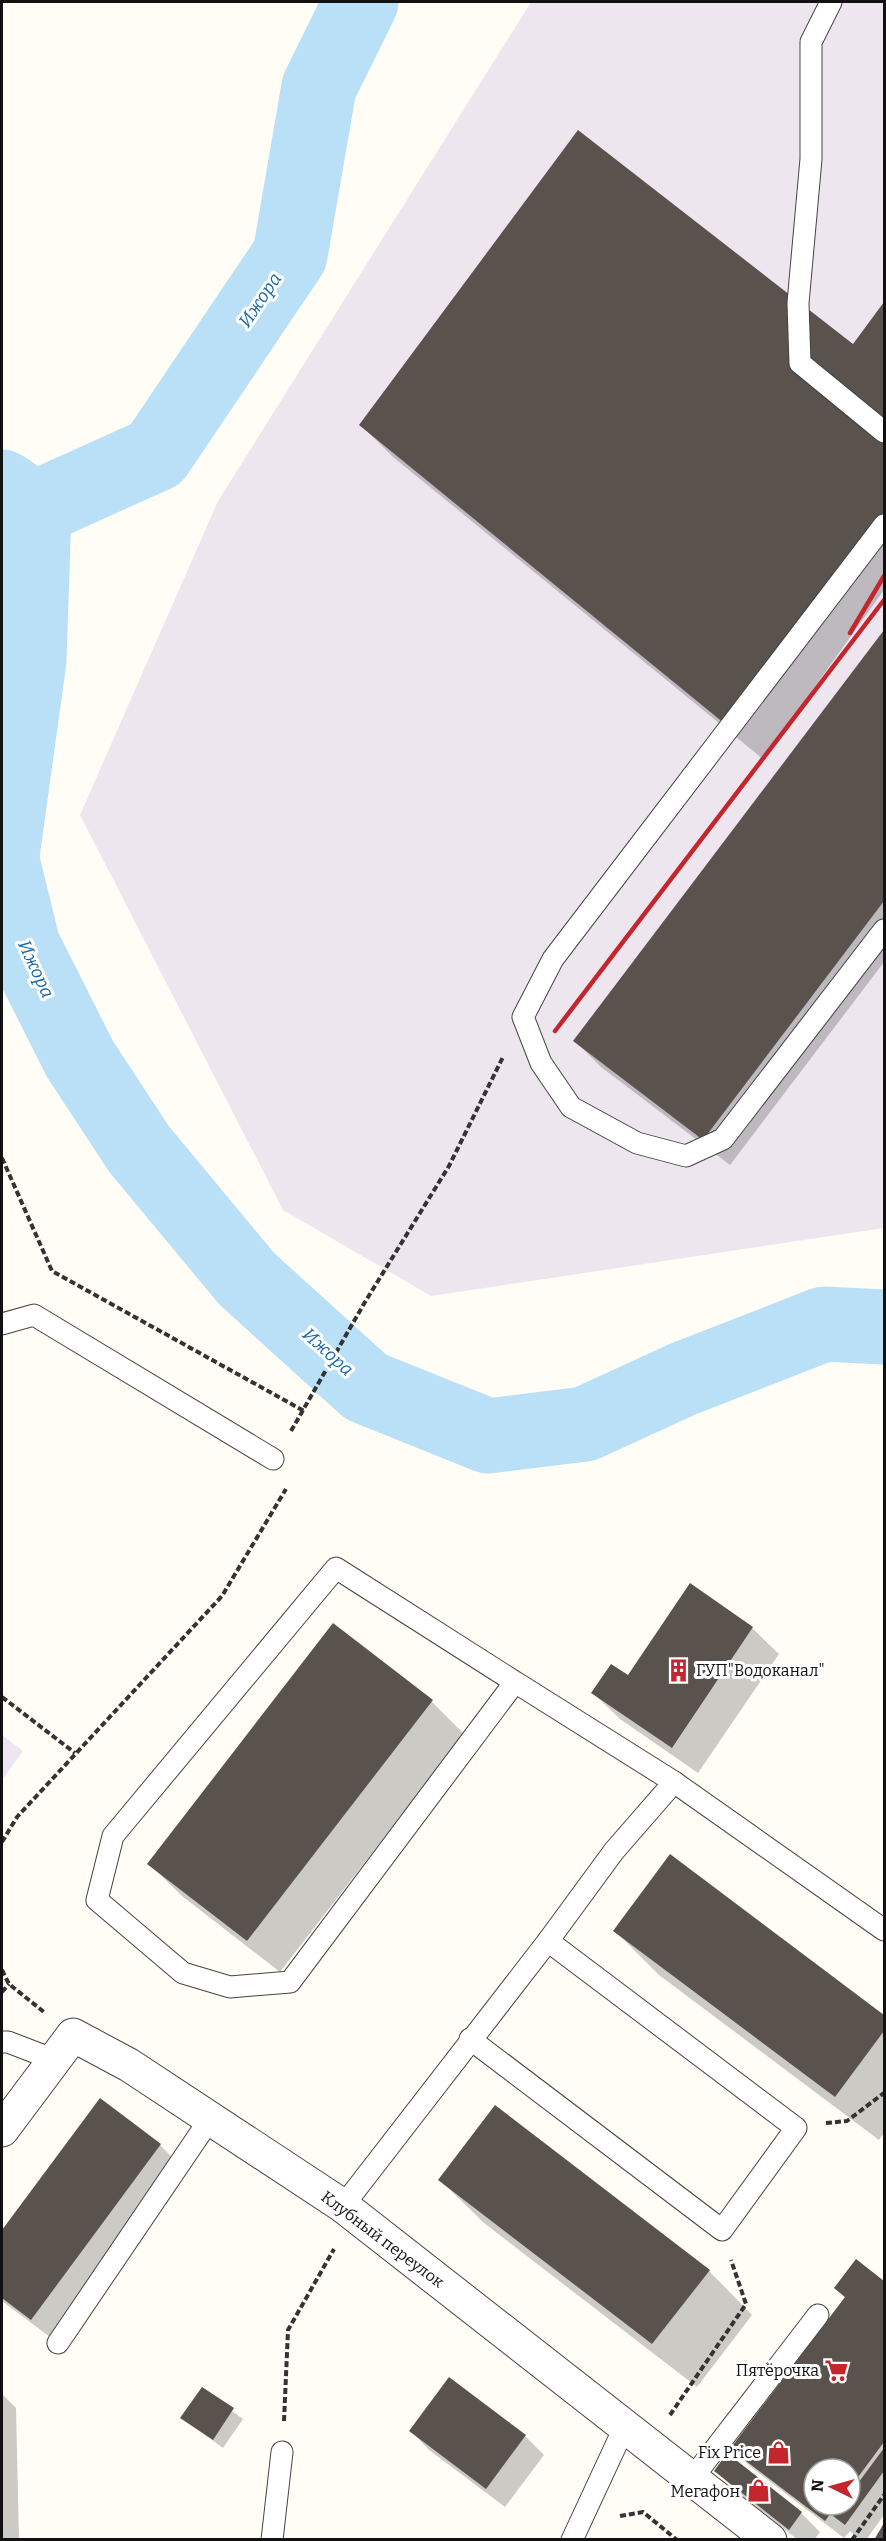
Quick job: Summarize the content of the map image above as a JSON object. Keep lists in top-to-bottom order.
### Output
{
  "streets": {
    "street": ["Клубный переулок"]
  },
  "water": ["Ижора"],
  "places": {
    "building": ["ГУП\"Водоканал\""],
    "supermarket": ["Пятёрочка"],
    "shop": ["Fix Price", "Мегафон"]
  },
  "north": "left"
}
